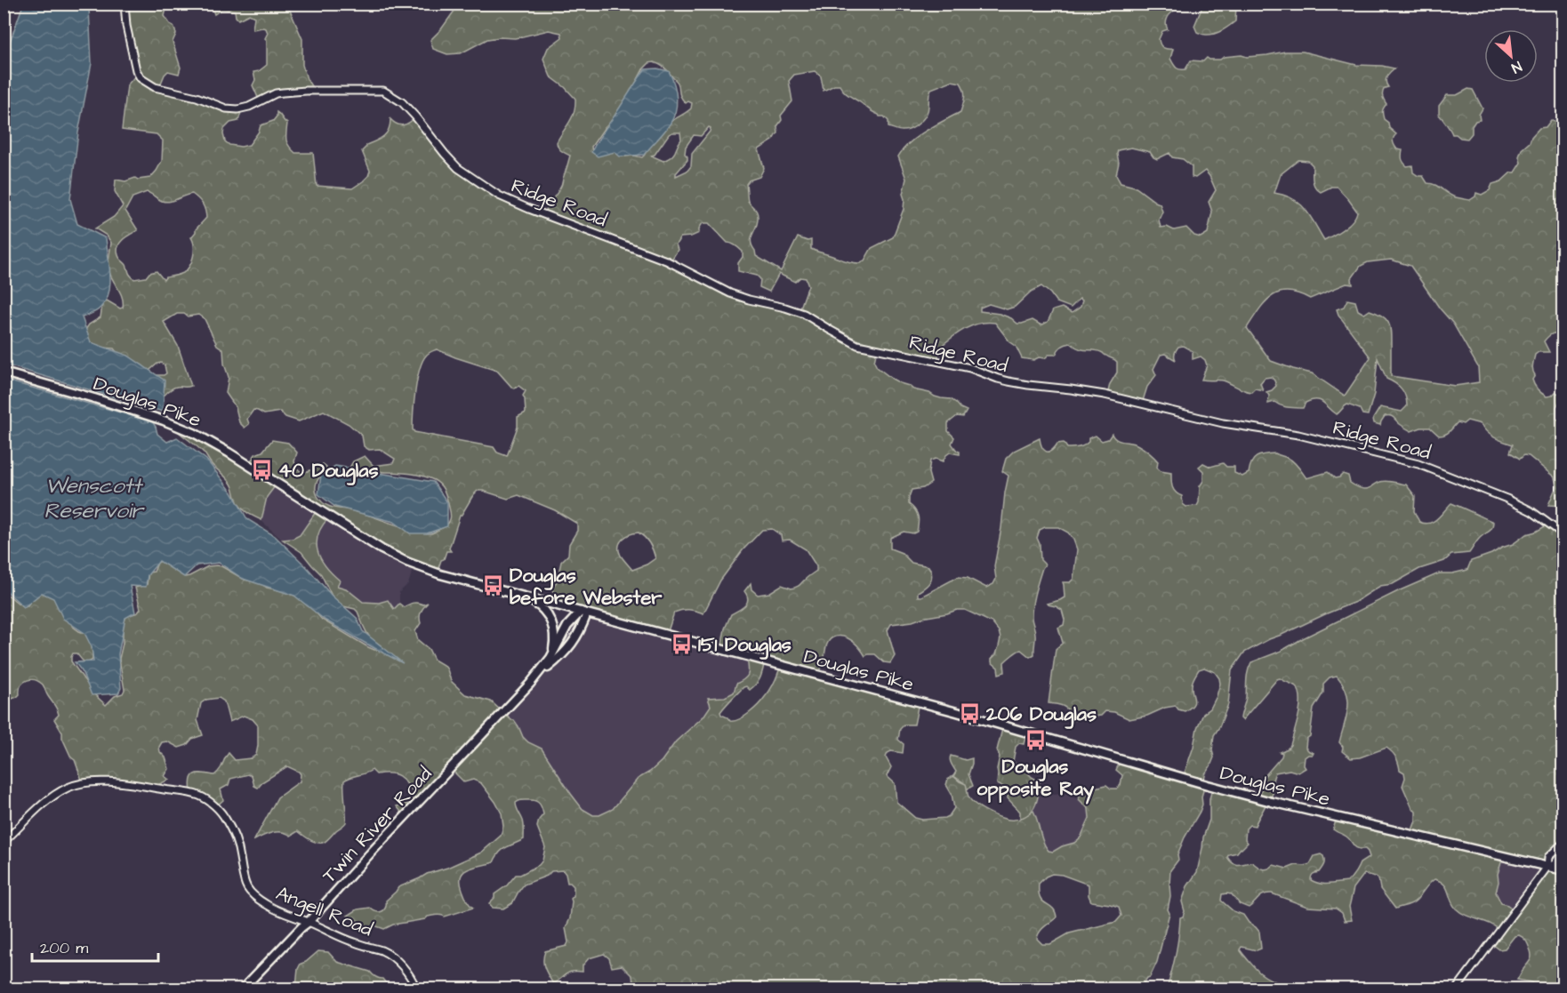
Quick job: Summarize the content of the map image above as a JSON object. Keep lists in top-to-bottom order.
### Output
{
  "streets": {
    "main road": ["Douglas Pike", "Twin River Road"],
    "street": ["Ridge Road", "Angell Road"]
  },
  "crossings": [
    ["Douglas Pike", "Twin River Road"],
    ["Twin River Road", "Angell Road"]
  ],
  "water": ["Wenscott Reservoir"],
  "places": {
    "bus stop": [
      "40 Douglas",
      "Douglas before Webster",
      "151 Douglas",
      "206 Douglas",
      "Douglas opposite Ray"
    ]
  },
  "scale_bar": "200 m",
  "north": "bottom right"
}
